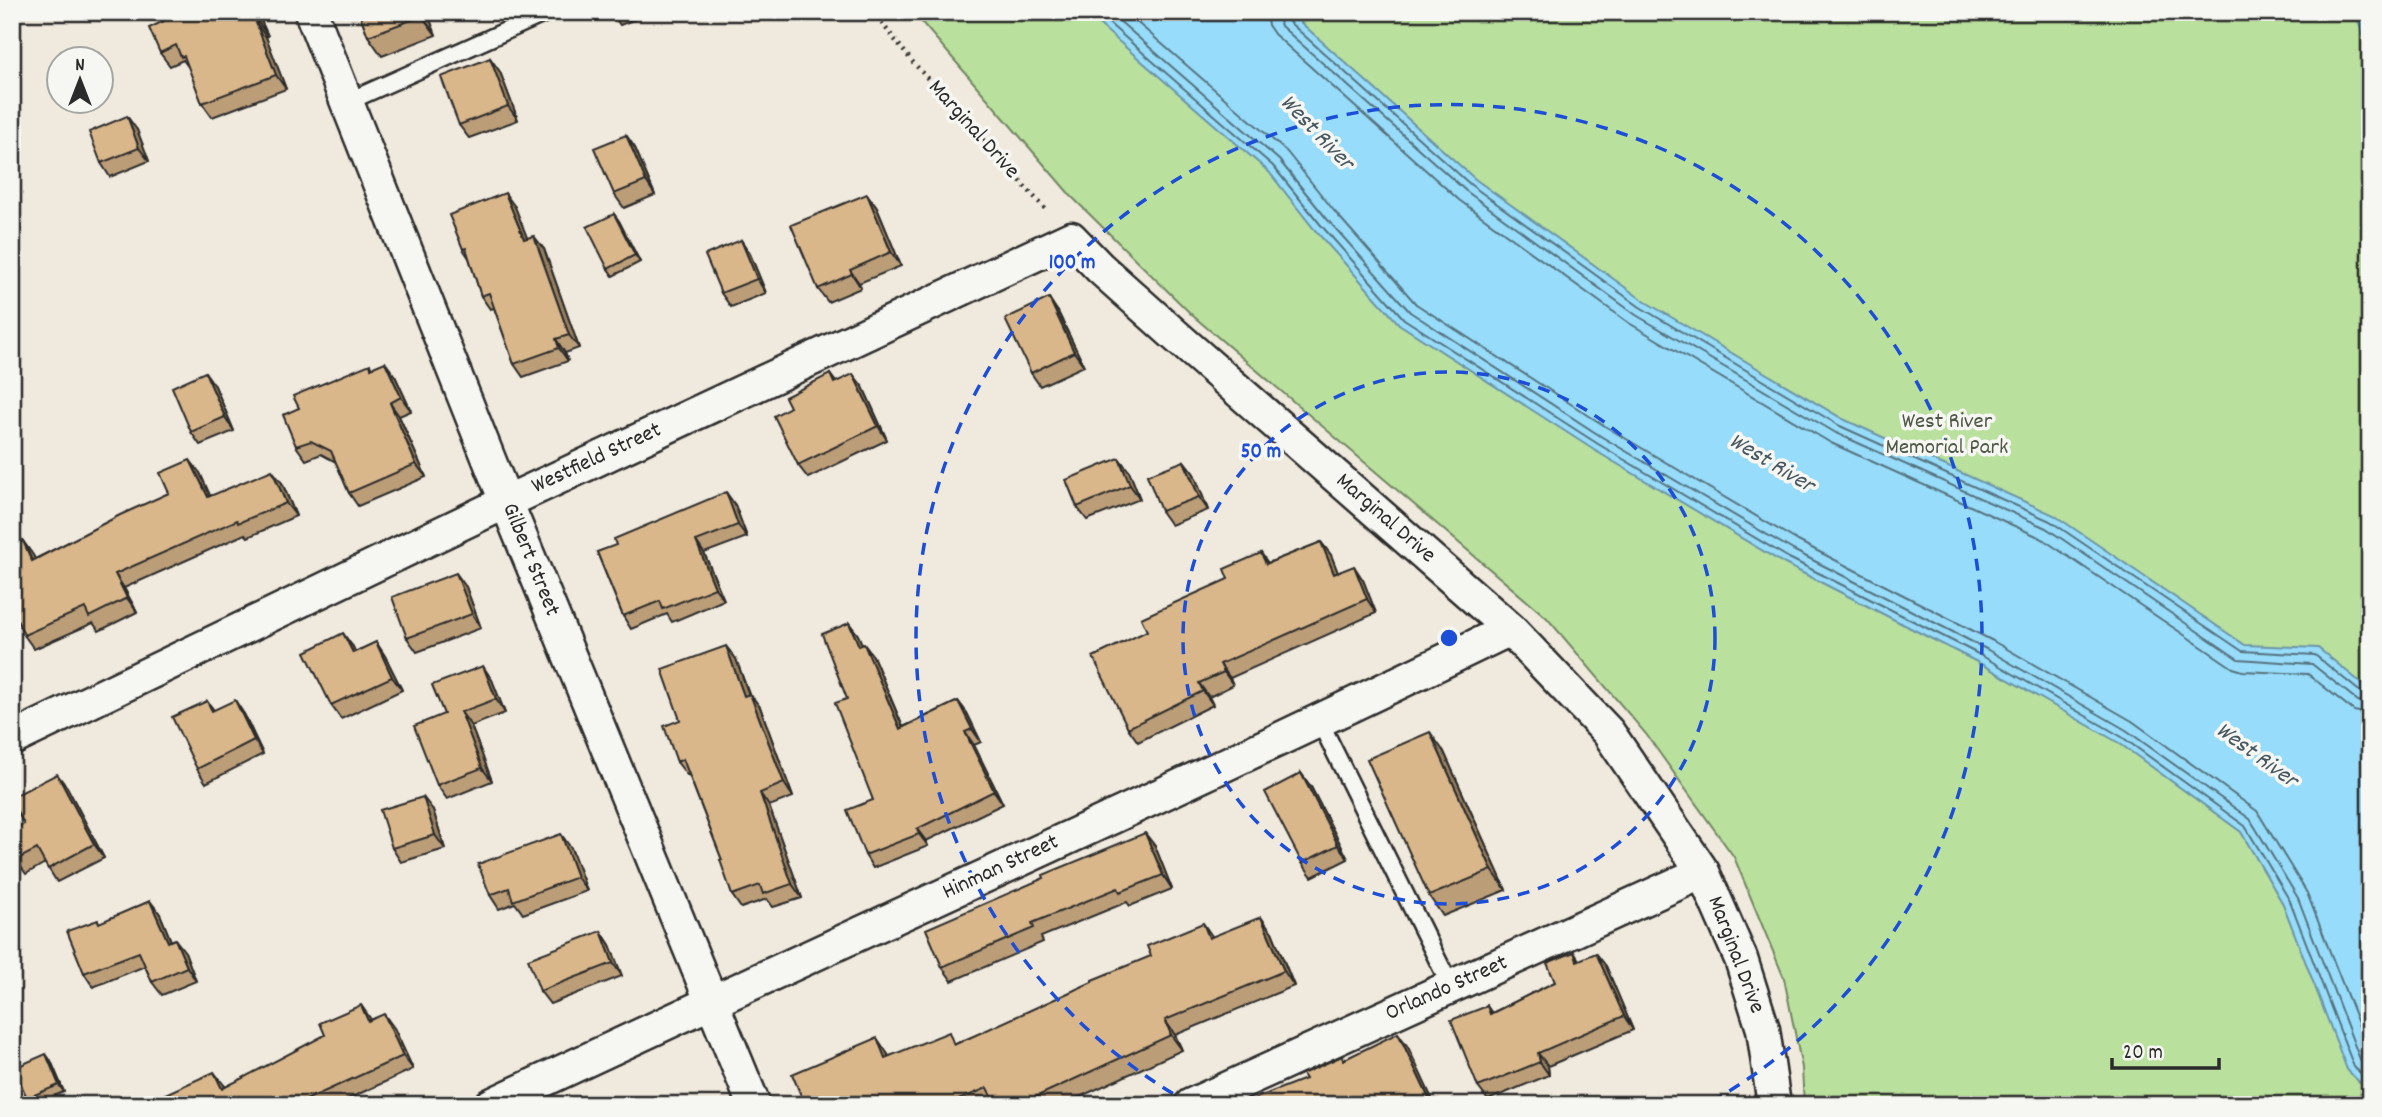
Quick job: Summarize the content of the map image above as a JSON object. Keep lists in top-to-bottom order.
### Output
{
  "streets": {
    "street": [
      "Marginal Drive",
      "Westfield Street",
      "Gilbert Street",
      "Hinman Street",
      "Orlando Street"
    ]
  },
  "crossings": [
    ["Marginal Drive", "Westfield Street"],
    ["Marginal Drive", "Hinman Street"],
    ["Marginal Drive", "Orlando Street"],
    ["Westfield Street", "Gilbert Street"],
    ["Gilbert Street", "Hinman Street"]
  ],
  "water": ["West River"],
  "parks": ["West River Memorial Park"],
  "scale_bar": "20 m",
  "north": "top",
  "rings": ["100 m", "50 m"]
}
